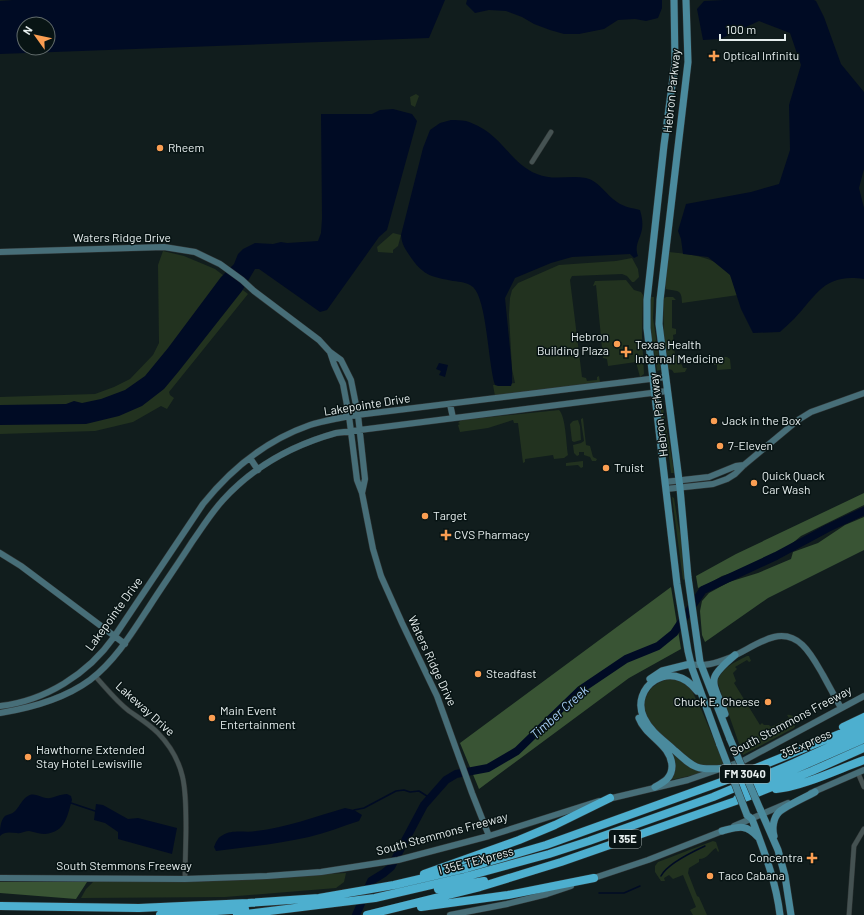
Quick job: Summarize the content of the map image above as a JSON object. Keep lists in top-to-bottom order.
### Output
{
  "streets": {
    "highway": [
      "South Stemmons Freeway",
      "35Express",
      "I 35E",
      "I 35E TEXpress"
    ],
    "main road": [
      "Hebron Parkway",
      "Waters Ridge Drive",
      "Lakepointe Drive",
      "FM 3040"
    ],
    "street": ["Lakeway Drive"]
  },
  "crossings": [
    ["Hebron Parkway", "Lakepointe Drive"],
    ["Hebron Parkway", "FM 3040"],
    ["Waters Ridge Drive", "Lakepointe Drive"],
    ["Waters Ridge Drive", "South Stemmons Freeway"],
    ["Lakepointe Drive", "Lakeway Drive"],
    ["Lakeway Drive", "South Stemmons Freeway"],
    ["35Express", "I 35E TEXpress"]
  ],
  "water": ["Timber Creek"],
  "places": {
    "health": [
      "Optical Infinitu",
      "Texas Health Internal Medicine",
      "CVS Pharmacy",
      "Concentra"
    ],
    "other": [
      "Rheem",
      "Hebron Building Plaza",
      "Jack in the Box",
      "7-Eleven",
      "Truist",
      "Quick Quack Car Wash",
      "Target",
      "Steadfast",
      "Chuck E. Cheese",
      "Main Event Entertainment",
      "Hawthorne Extended Stay Hotel Lewisville",
      "Taco Cabana"
    ]
  },
  "scale_bar": "100 m",
  "north": "top left"
}
